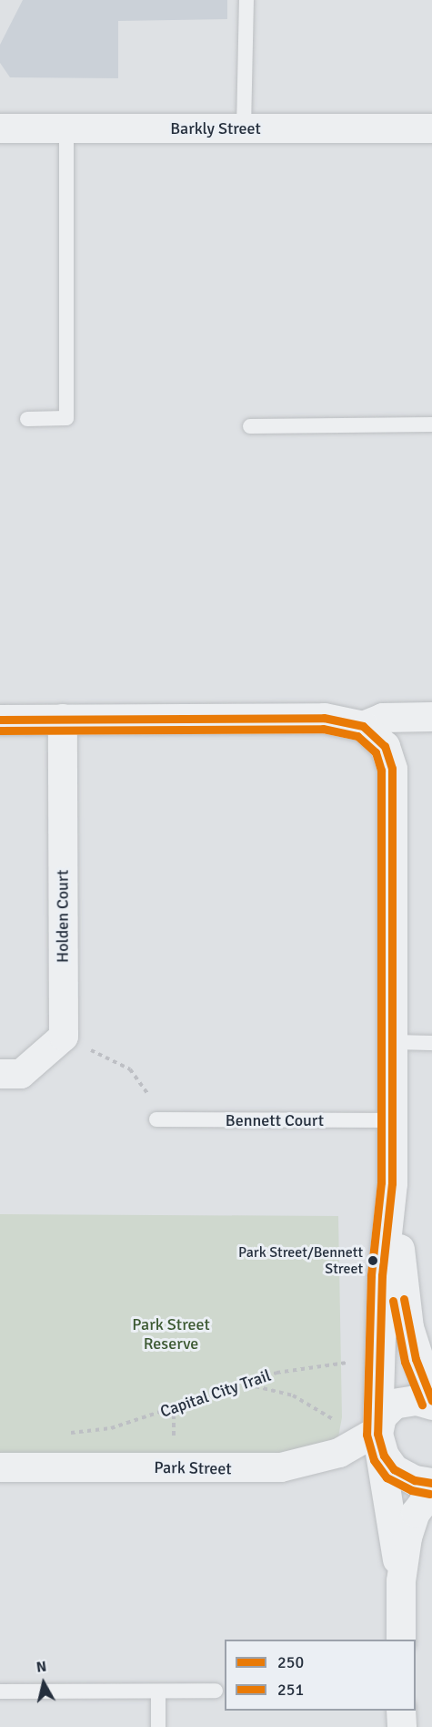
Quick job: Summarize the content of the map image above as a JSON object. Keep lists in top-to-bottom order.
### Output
{
  "streets": {
    "street": ["Barkly Street", "Holden Court", "Park Street"],
    "lane": ["Bennett Court"],
    "path": ["Capital City Trail"]
  },
  "parks": ["Park Street Reserve"],
  "places": ["Park Street/Bennett Street"],
  "lines": ["transit line 250", "transit line 251"],
  "legend": ["250", "251"],
  "north": "top"
}
